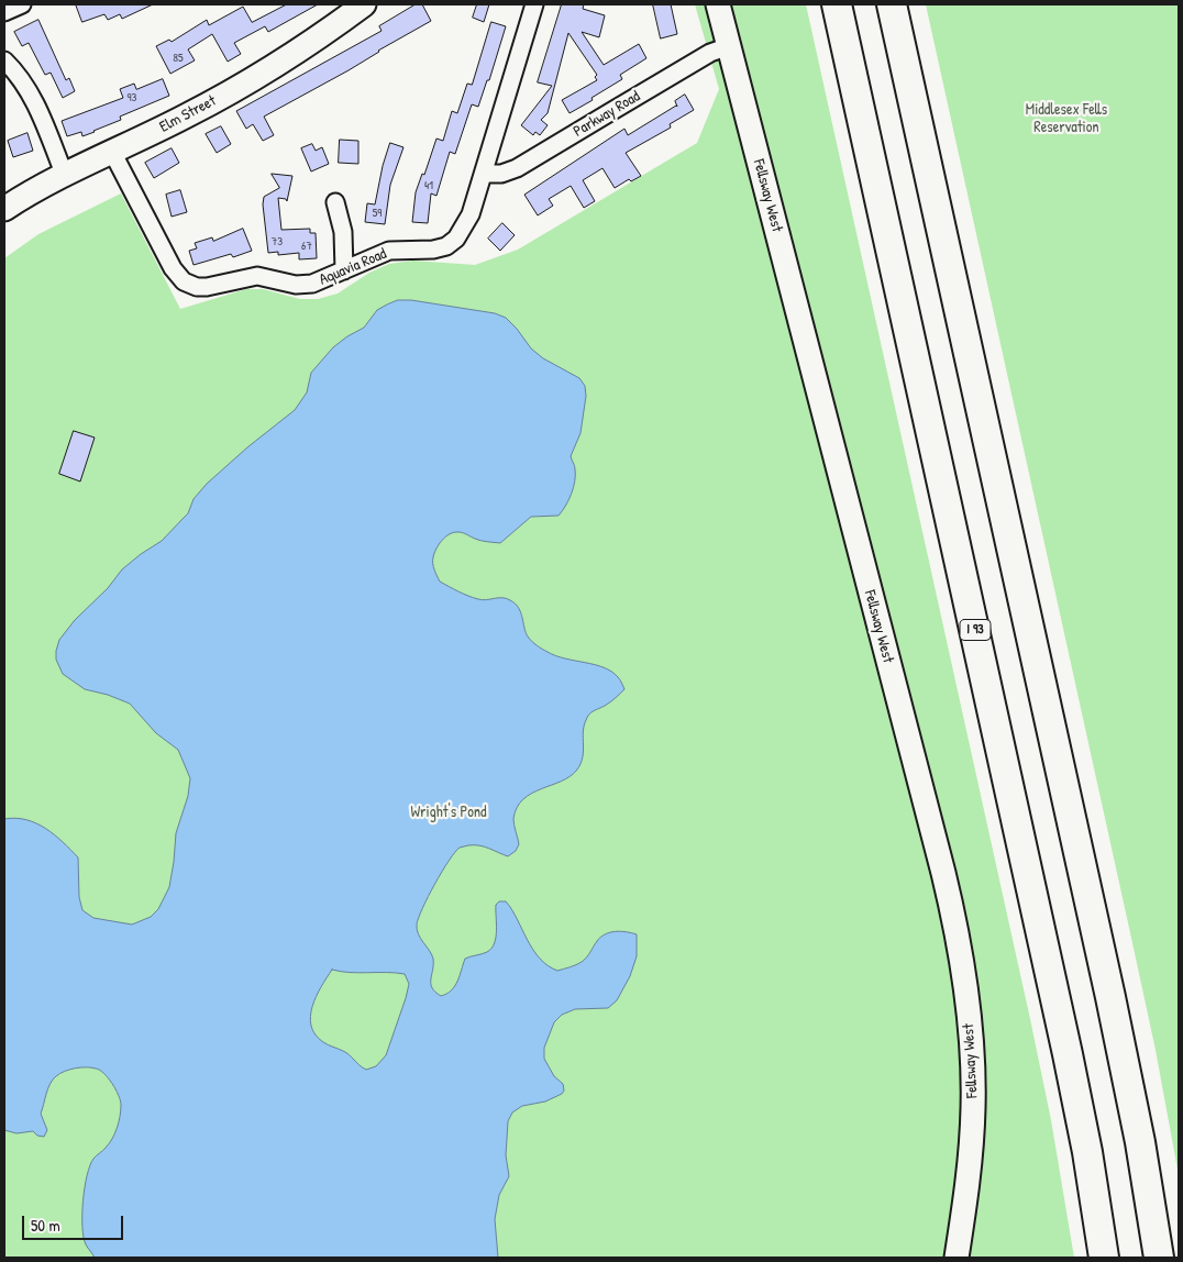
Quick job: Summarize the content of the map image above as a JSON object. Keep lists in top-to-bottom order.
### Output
{
  "streets": {
    "highway": ["I 93"],
    "main road": ["Elm Street", "Fellsway West"],
    "street": ["Parkway Road", "Aquavia Road"]
  },
  "crossings": [
    ["Elm Street", "Aquavia Road"],
    ["Parkway Road", "Fellsway West"],
    ["Parkway Road", "Aquavia Road"]
  ],
  "parks": ["Middlesex Fells Reservation", "Wright's Pond"],
  "house_numbers": [
    "85",
    "93",
    "41",
    "59",
    "73",
    "67"
  ],
  "scale_bar": "50 m"
}
